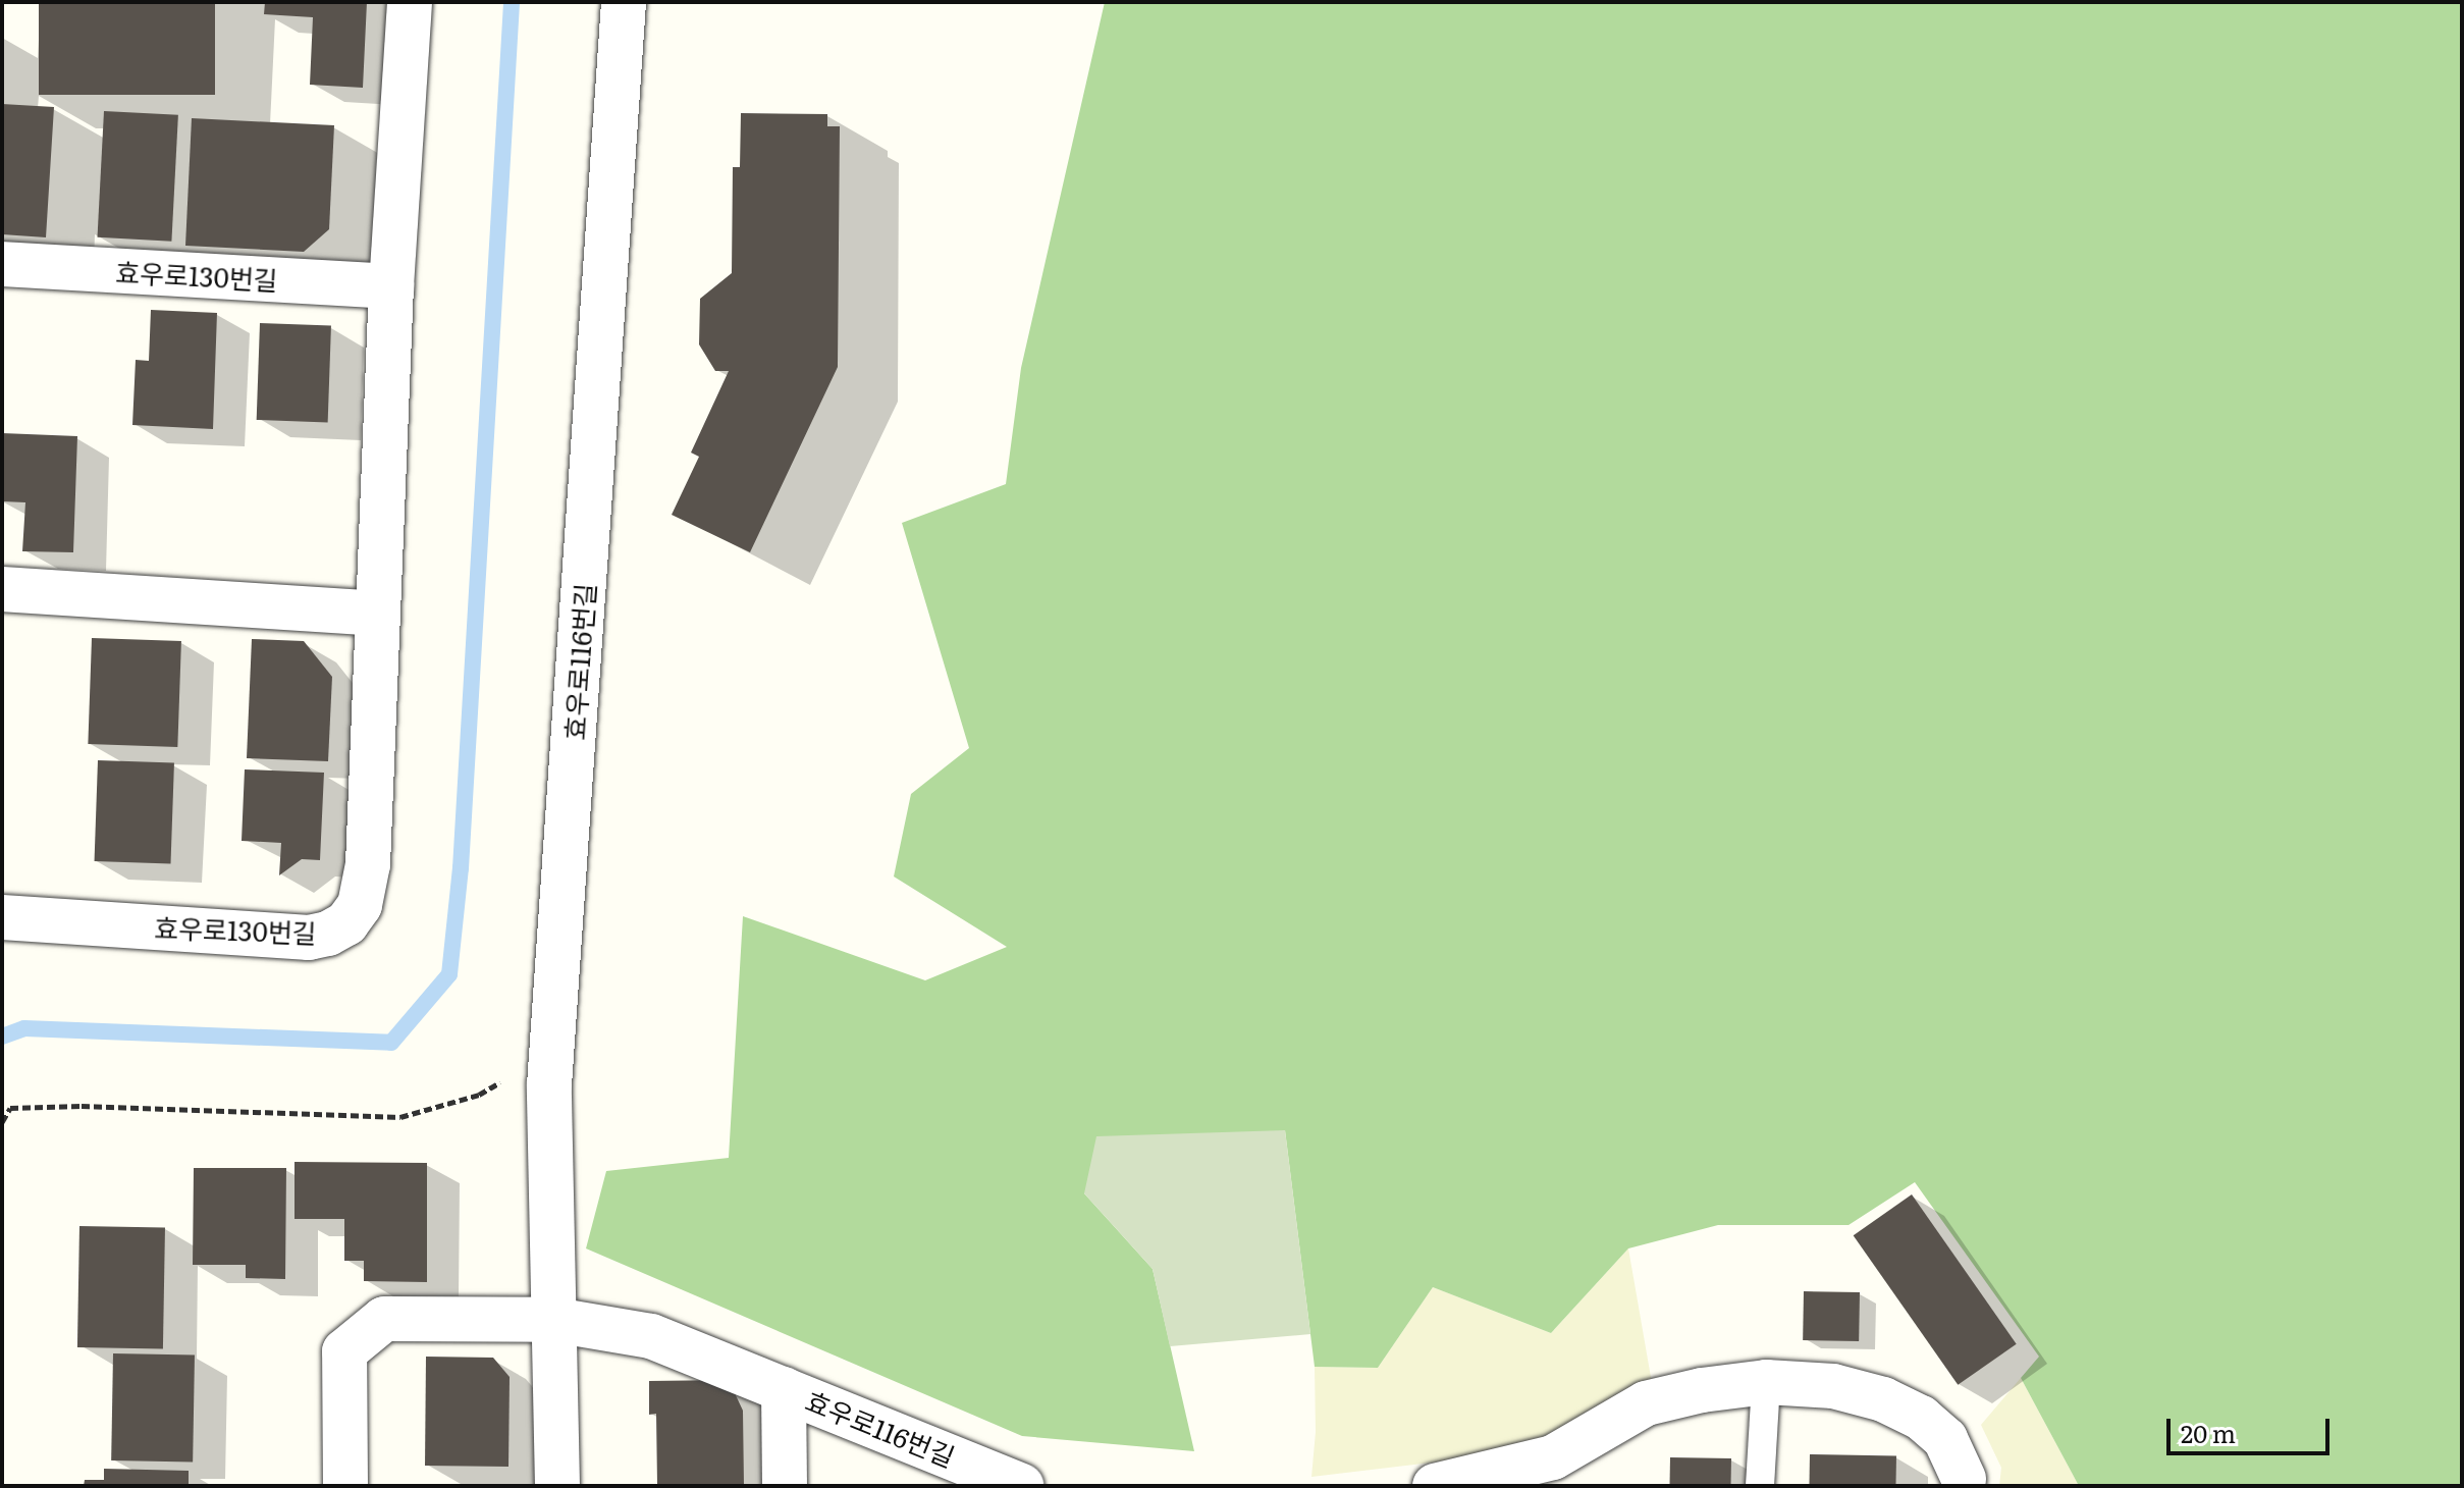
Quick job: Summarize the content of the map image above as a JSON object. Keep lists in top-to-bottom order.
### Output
{
  "streets": {
    "street": ["효우로130번길", "효우로116번길"]
  },
  "scale_bar": "20 m"
}
